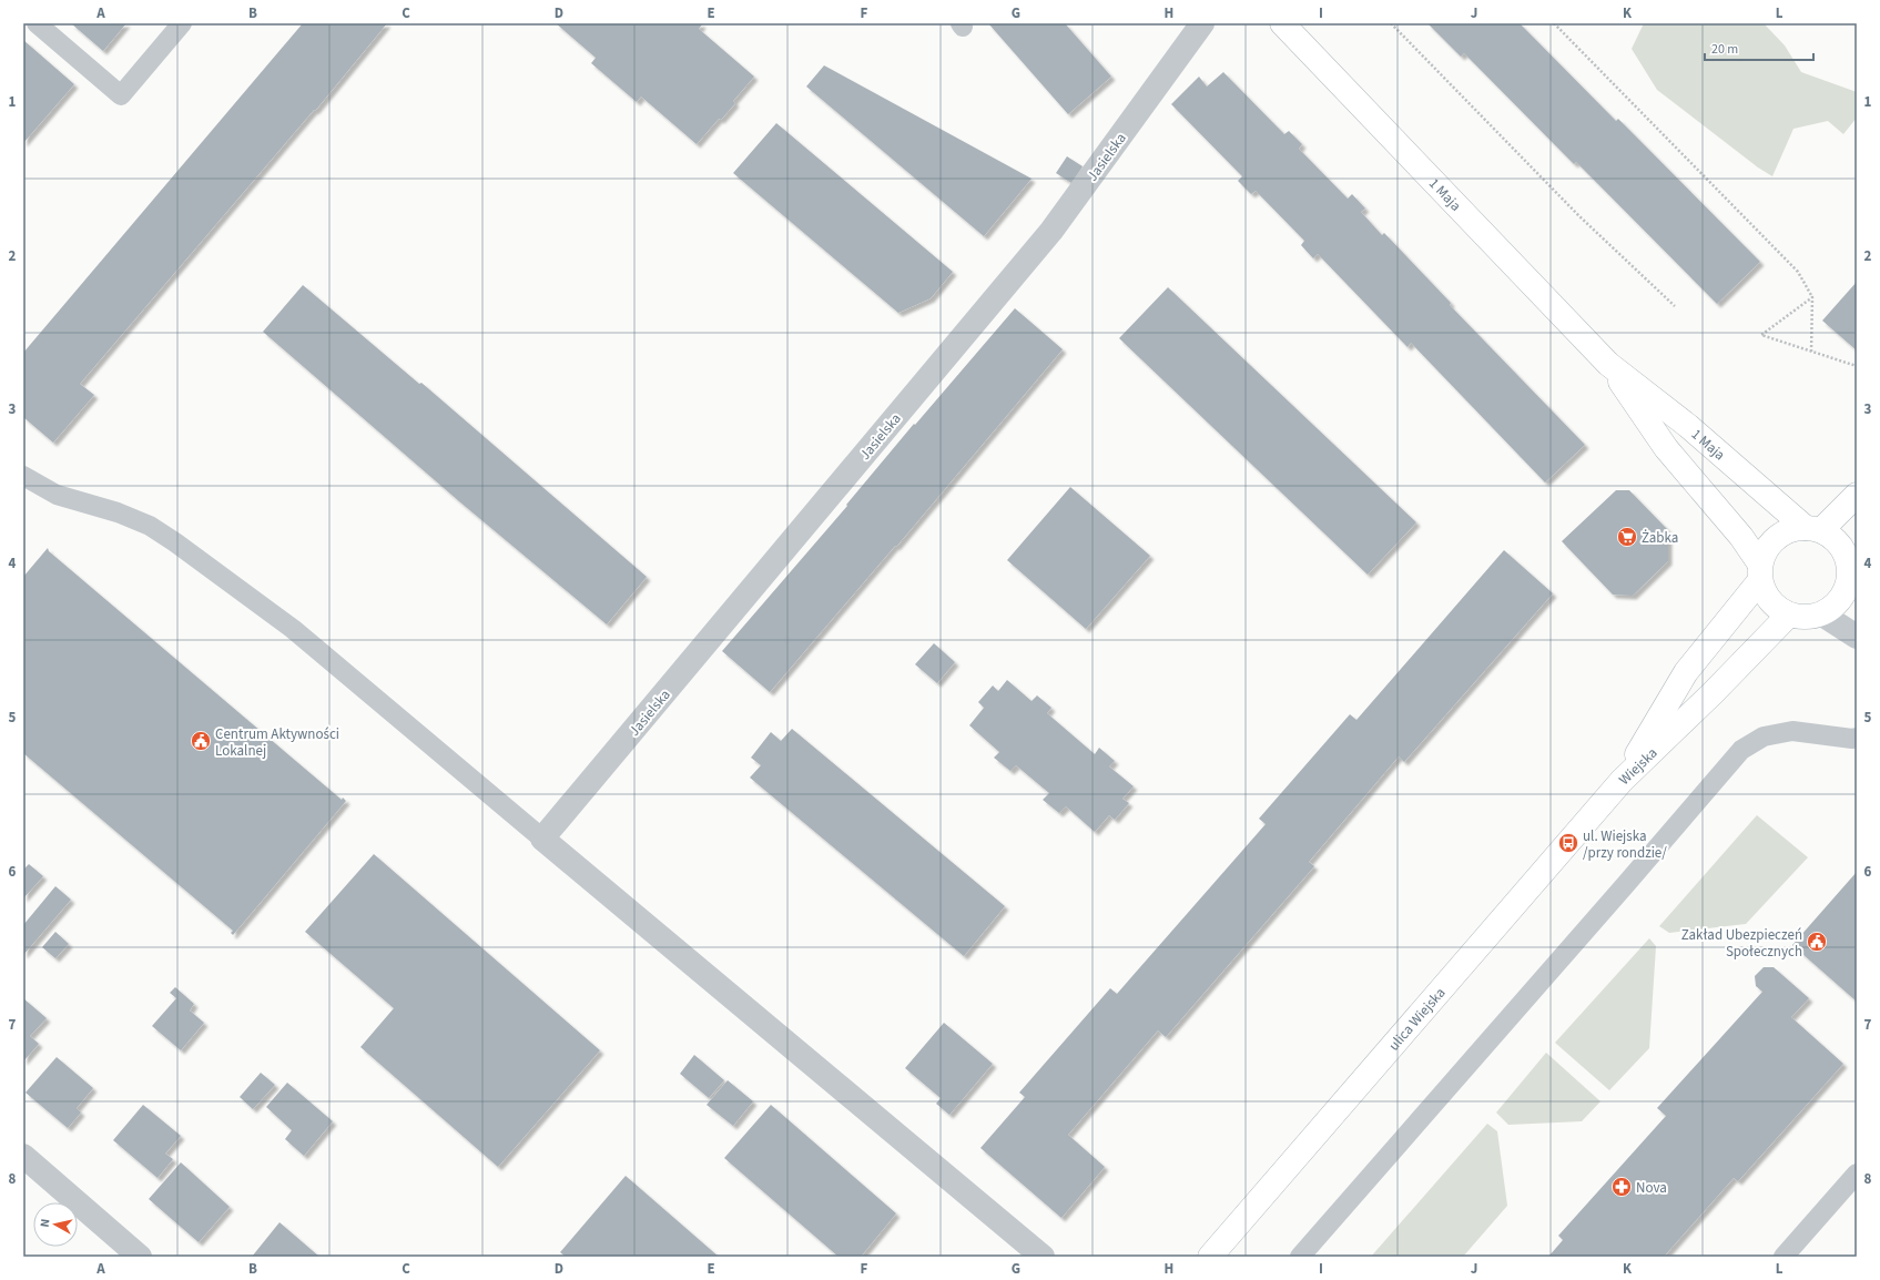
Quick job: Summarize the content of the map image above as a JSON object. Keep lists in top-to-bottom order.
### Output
{
  "streets": {
    "street": [
      "Jasielska",
      "1 Maja",
      "Wiejska",
      "ulica Wiejska"
    ]
  },
  "crossings": [
    ["1 Maja", "Wiejska"],
    ["Wiejska", "ulica Wiejska"]
  ],
  "places": {
    "supermarket": ["Żabka"],
    "public building": ["Centrum Aktywności Lokalnej", "Zakład Ubezpieczeń Społecznych"],
    "bus stop": ["ul. Wiejska /przy rondzie/"],
    "pharmacy": ["Nova"]
  },
  "scale_bar": "20 m",
  "north": "left",
  "grid": {
    "columns": [
      "A",
      "B",
      "C",
      "D",
      "E",
      "F",
      "G",
      "H",
      "I",
      "J",
      "K",
      "L"
    ],
    "rows": [
      "1",
      "2",
      "3",
      "4",
      "5",
      "6",
      "7",
      "8"
    ]
  }
}
